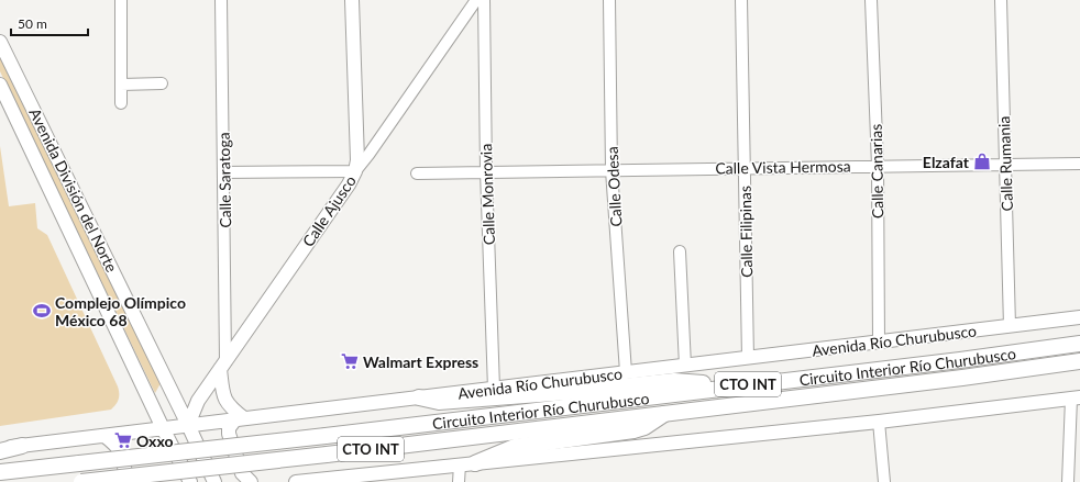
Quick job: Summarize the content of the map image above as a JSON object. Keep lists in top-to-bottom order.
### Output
{
  "streets": {
    "highway": ["Circuito Interior Río Churubusco", "CTO INT"],
    "main road": ["Avenida División del Norte", "Calle Ajusco", "Avenida Río Churubusco"],
    "street": [
      "Calle Rumania",
      "Calle Vista Hermosa",
      "Calle Canarias",
      "Calle Saratoga",
      "Calle Odesa",
      "Calle Monrovia",
      "Calle Filipinas"
    ]
  },
  "crossings": [
    ["Calle Rumania", "Calle Vista Hermosa"],
    ["Calle Rumania", "Avenida Río Churubusco"],
    ["Calle Vista Hermosa", "Calle Canarias"],
    ["Calle Vista Hermosa", "Calle Odesa"],
    ["Calle Vista Hermosa", "Calle Monrovia"],
    ["Calle Vista Hermosa", "Calle Filipinas"],
    ["Calle Canarias", "Avenida Río Churubusco"],
    ["Calle Saratoga", "Calle Ajusco"],
    ["Calle Odesa", "Avenida Río Churubusco"],
    ["Avenida División del Norte", "Calle Ajusco"],
    ["Avenida División del Norte", "Avenida Río Churubusco"],
    ["Calle Monrovia", "Avenida Río Churubusco"],
    ["Calle Ajusco", "Avenida Río Churubusco"],
    ["Calle Filipinas", "Avenida Río Churubusco"]
  ],
  "places": {
    "shop": ["Elzafat"],
    "sports": ["Complejo Olímpico México 68"],
    "supermarket": ["Walmart Express", "Oxxo"]
  },
  "scale_bar": "50 m"
}
